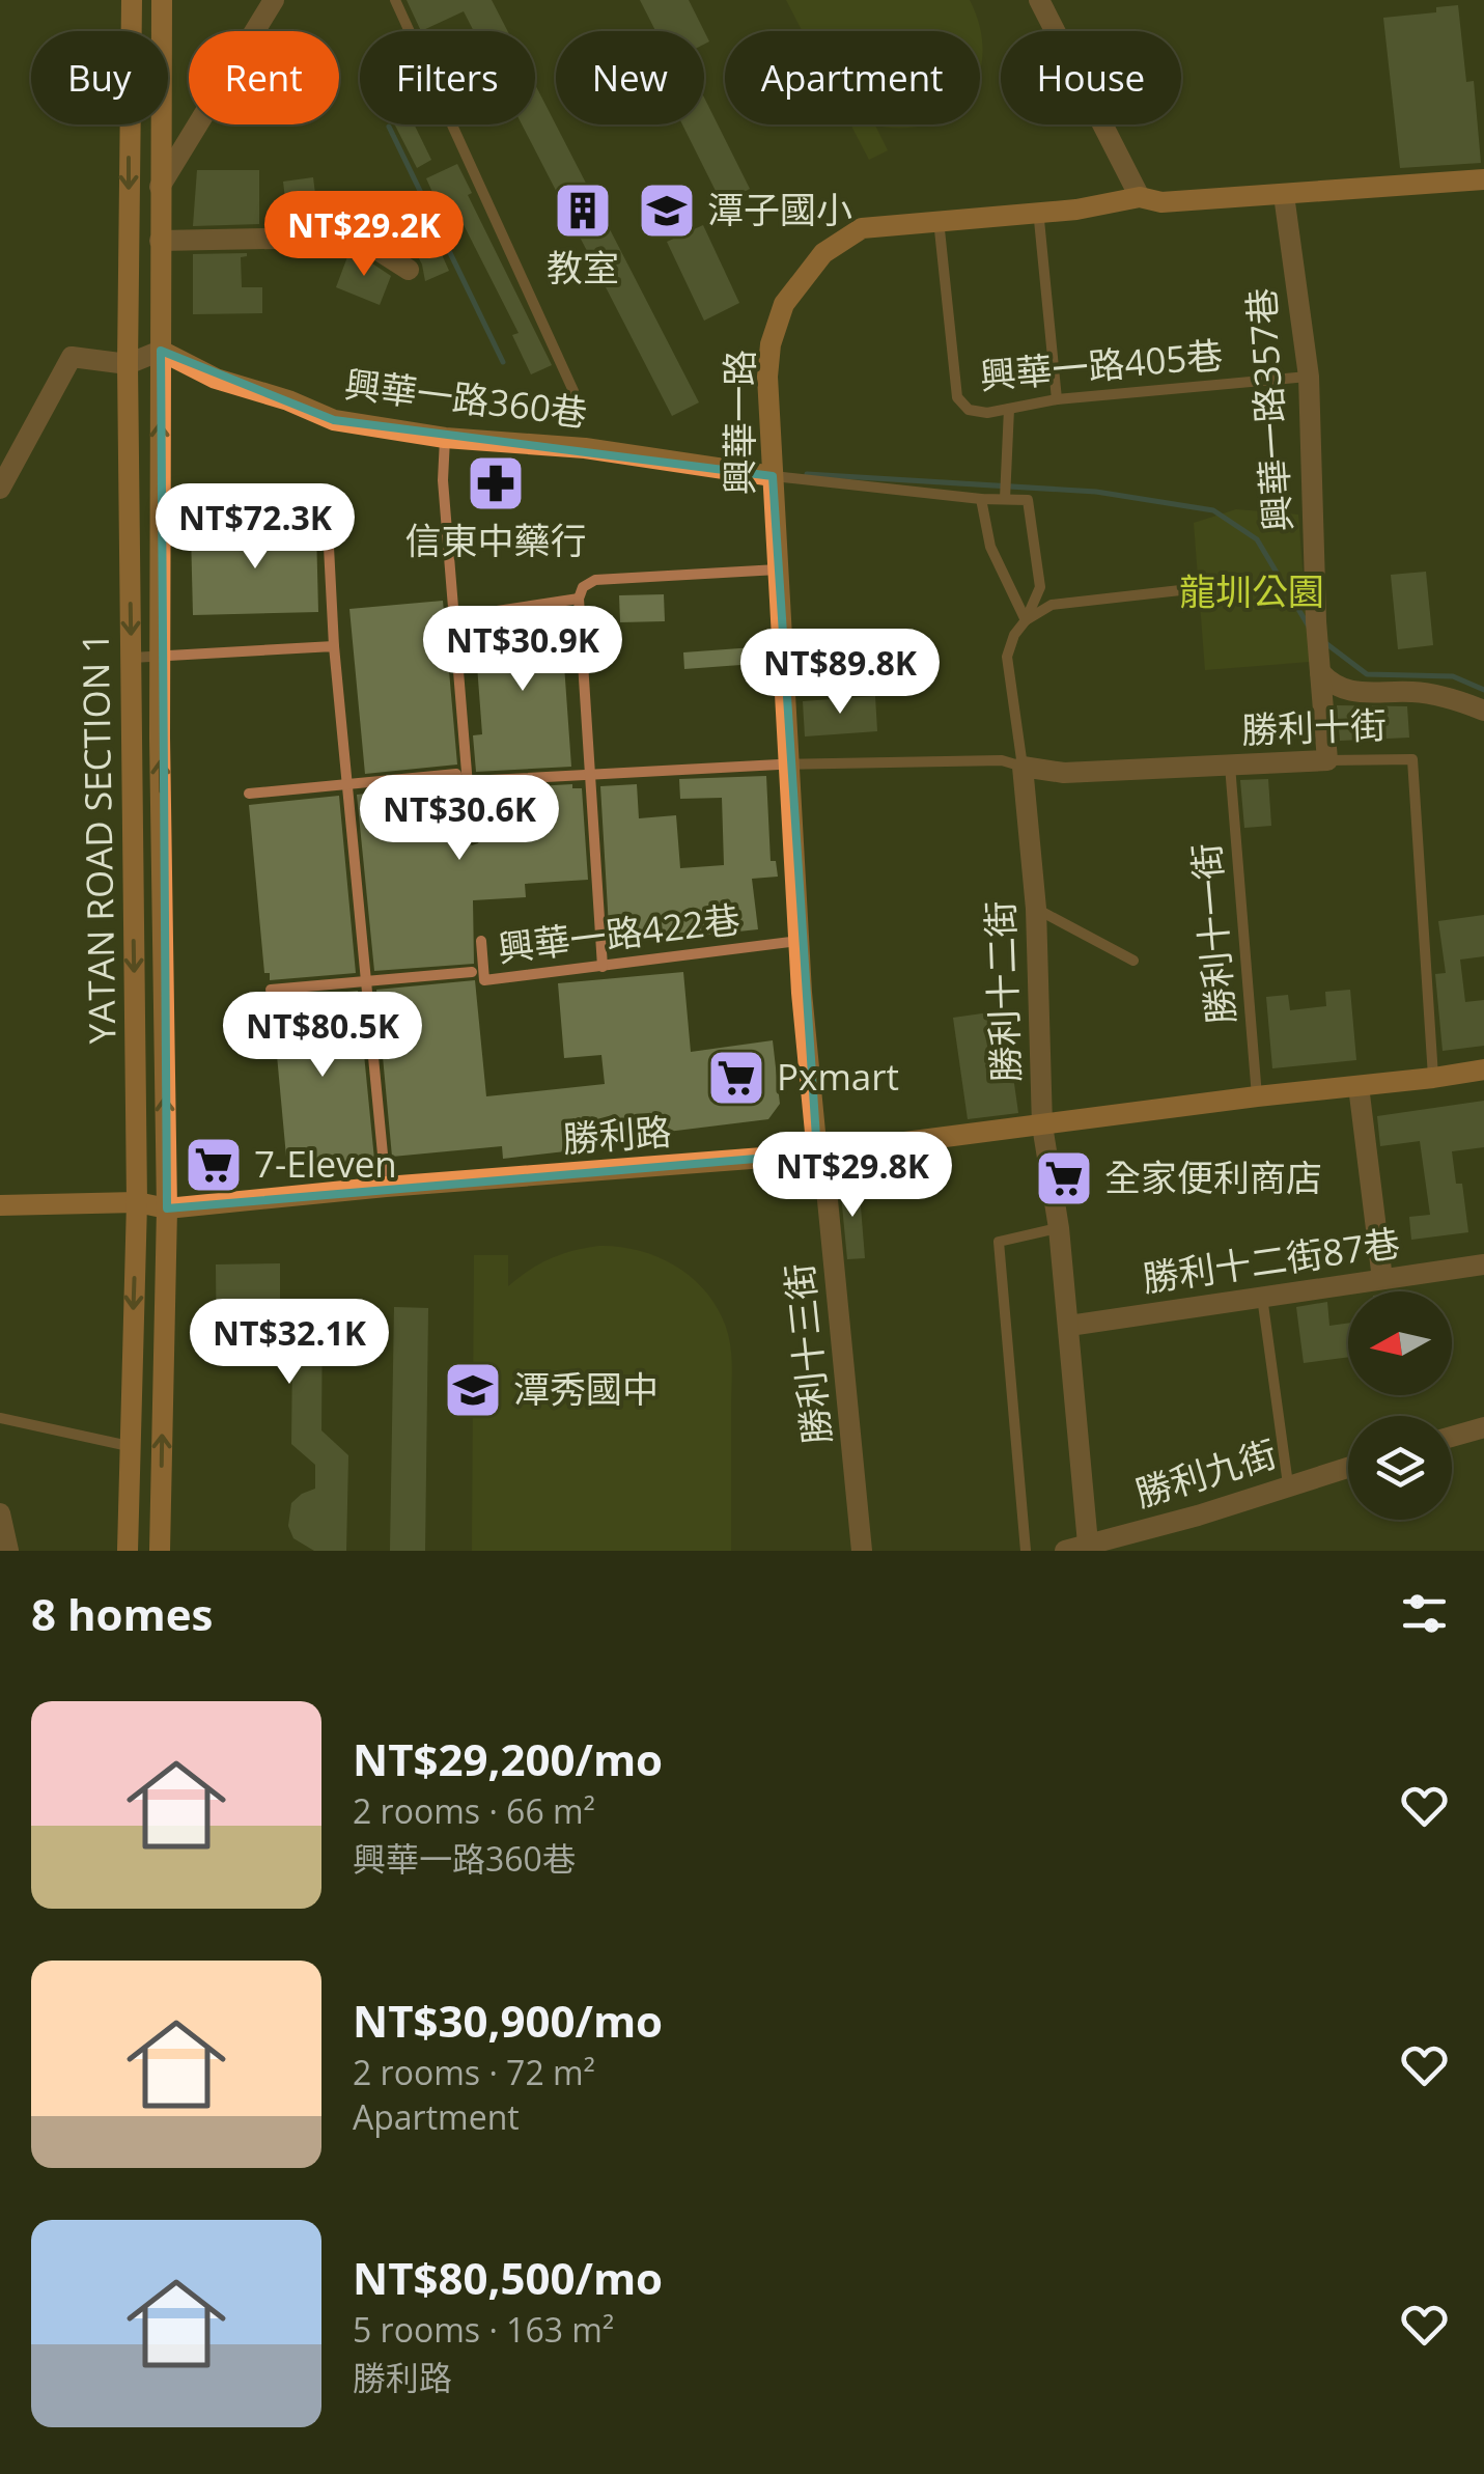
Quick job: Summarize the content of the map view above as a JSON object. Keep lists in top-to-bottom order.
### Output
{
  "streets": {
    "street": [
      "興華一路360巷",
      "興華一路357巷",
      "興華一路",
      "勝利十街",
      "YATAN ROAD SECTION 1",
      "勝利十二街",
      "勝利路",
      "勝利十二街87巷",
      "勝利十三街",
      "勝利九街"
    ],
    "lane": ["興華一路405巷", "勝利十一街", "興華一路422巷"]
  },
  "crossings": [
    ["興華一路405巷", "興華一路357巷"],
    ["興華一路405巷", "興華一路"],
    ["興華一路360巷", "興華一路"],
    ["興華一路360巷", "YATAN ROAD SECTION 1"],
    ["興華一路357巷", "興華一路"],
    ["興華一路", "興華一路422巷"],
    ["興華一路", "勝利路"],
    ["興華一路", "勝利十三街"],
    ["勝利十街", "勝利十一街"],
    ["勝利十街", "勝利十二街"],
    ["勝利十街", "勝利路"],
    ["YATAN ROAD SECTION 1", "勝利路"],
    ["勝利十一街", "勝利路"],
    ["勝利十二街", "勝利路"],
    ["勝利十二街", "勝利十二街87巷"],
    ["勝利十二街", "勝利九街"],
    ["勝利路", "勝利十三街"]
  ],
  "parks": ["龍圳公園"],
  "places": {
    "building": ["教室"],
    "school or university": ["潭子國小", "潭秀國中"],
    "pharmacy": ["信東中藥行"],
    "supermarket": ["Pxmart", "7-Eleven", "全家便利商店"]
  },
  "north": "left",
  "page": {
    "chip": [
      "Buy",
      "Rent",
      "Filters",
      "New",
      "Apartment",
      "House"
    ],
    "price": [
      "NT$29.2K",
      "NT$72.3K",
      "NT$30.9K",
      "NT$89.8K",
      "NT$30.6K",
      "NT$80.5K",
      "NT$29.8K",
      "NT$32.1K"
    ],
    "heading": "8 homes",
    "list": [
      {
        "name": "NT$29,200/mo",
        "note": "2 rooms · 66 m² · 興華一路360巷"
      },
      {
        "name": "NT$30,900/mo",
        "note": "2 rooms · 72 m² · Apartment"
      },
      {
        "name": "NT$80,500/mo",
        "note": "5 rooms · 163 m² · 勝利路"
      }
    ]
  }
}
